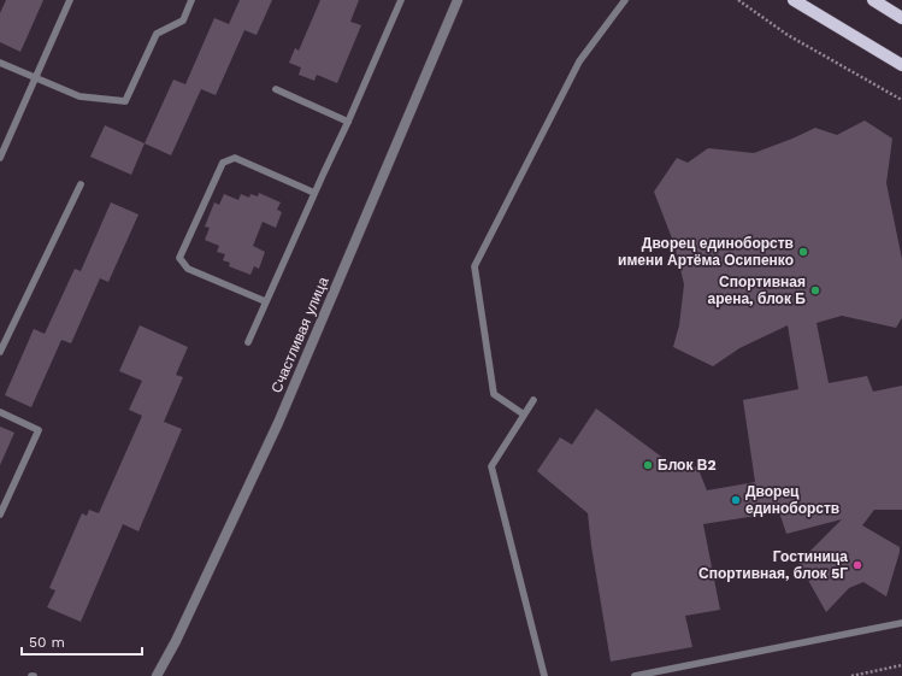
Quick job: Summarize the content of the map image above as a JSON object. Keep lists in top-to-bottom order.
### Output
{
  "streets": {
    "street": ["Счастливая улица"]
  },
  "places": [
    "Дворец единоборств имени Артёма Осипенко",
    "Спортивная арена, блок Б",
    "Блок В2",
    "Дворец единоборств",
    "Гостиница Спортивная, блок 5Г"
  ],
  "scale_bar": "50 m"
}
